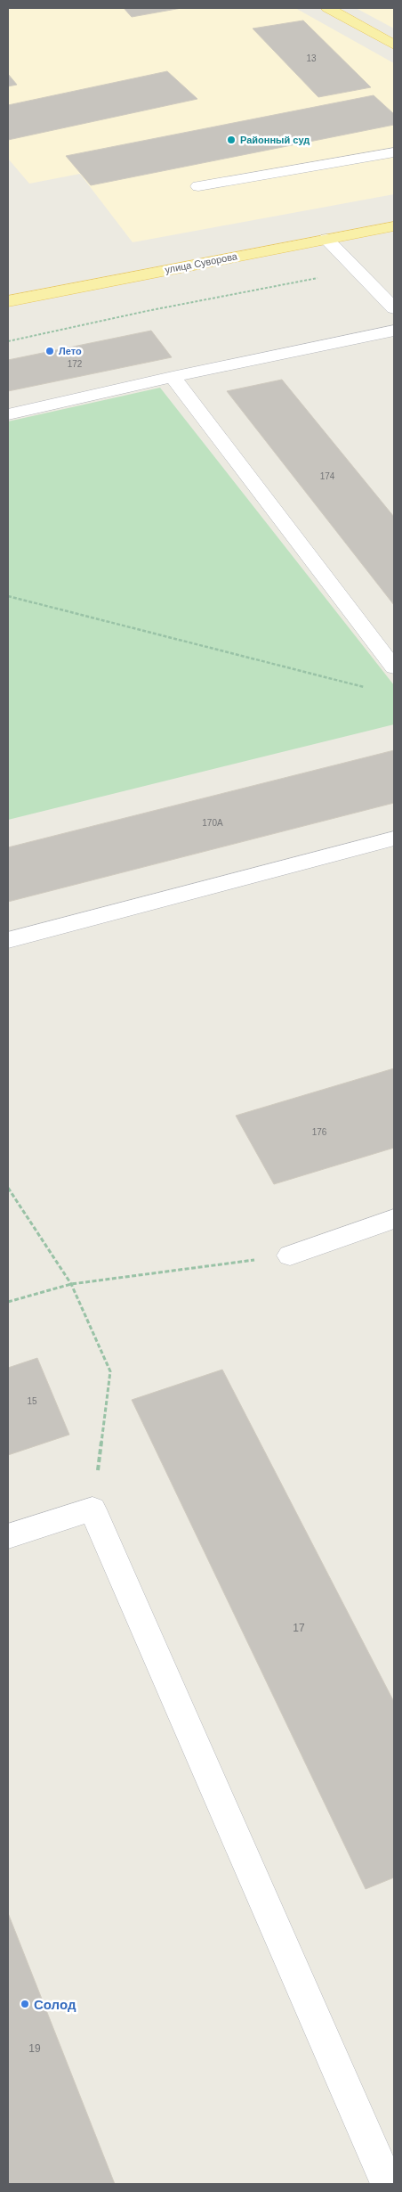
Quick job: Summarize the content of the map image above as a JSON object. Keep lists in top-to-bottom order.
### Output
{
  "streets": {
    "main road": ["улица Суворова"]
  },
  "places": ["Районный суд", "Лето", "Солод"],
  "house_numbers": [
    "13",
    "172",
    "174",
    "170А",
    "176",
    "15",
    "17",
    "19"
  ]
}
